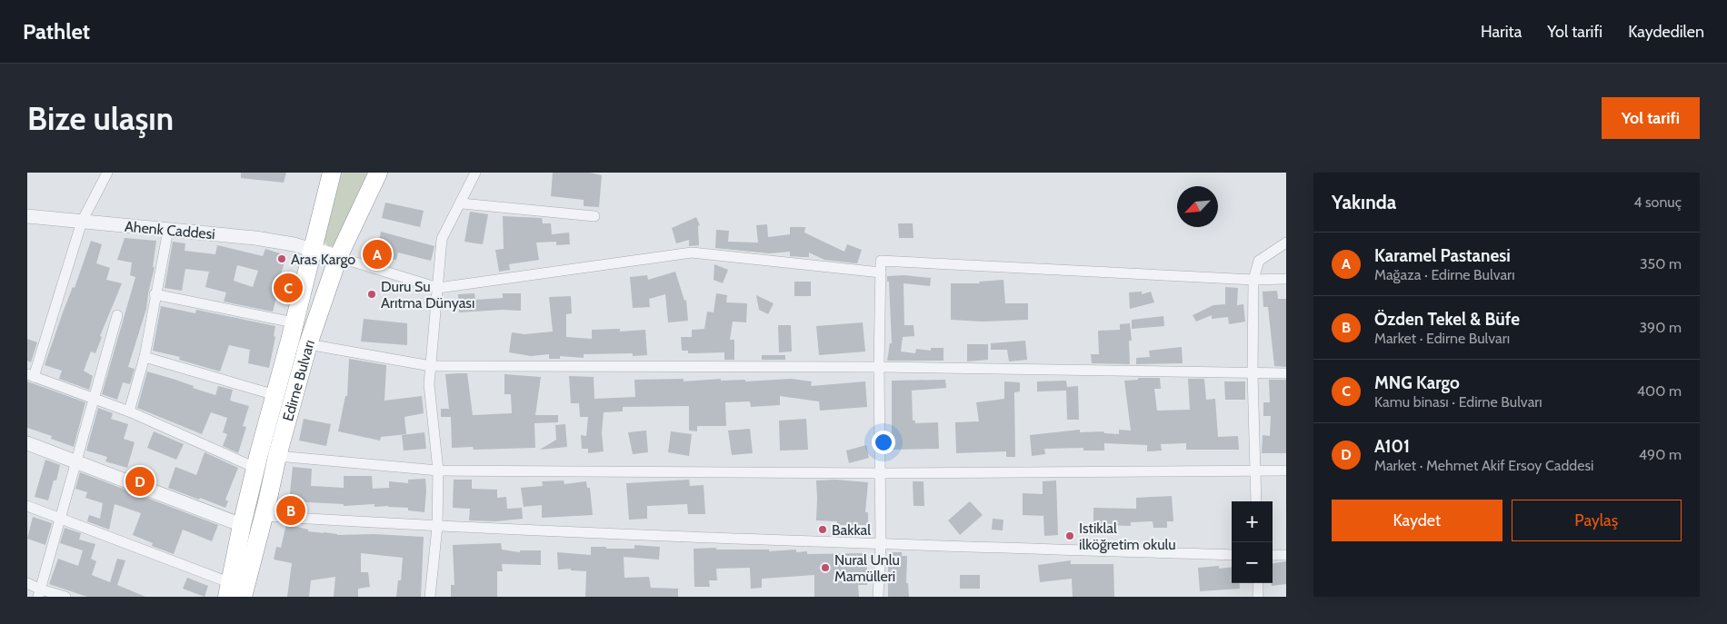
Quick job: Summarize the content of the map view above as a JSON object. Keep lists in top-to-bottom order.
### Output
{
  "streets": {
    "highway": ["Edirne Bulvarı"],
    "street": ["Ahenk Caddesi"]
  },
  "crossings": [
    ["Ahenk Caddesi", "Edirne Bulvarı"]
  ],
  "places": [
    "Aras Kargo",
    "Duru Su Arıtma Dünyası",
    "Bakkal",
    "Istiklal ilköğretim okulu",
    "Nural Unlu Mamülleri"
  ],
  "north": "bottom left",
  "page": {
    "header": "Pathlet",
    "nav": ["Harita", "Yol tarifi", "Kaydedilen"],
    "buttons": [
      "Yol tarifi",
      ["Kaydet", "Paylaş"]
    ],
    "title": "Bize ulaşın",
    "heading": ["Yakında", "4 sonuç"],
    "list": [
      {
        "mark": "A",
        "name": "Karamel Pastanesi",
        "note": "Mağaza · Edirne Bulvarı",
        "value": "350 m"
      },
      {
        "mark": "B",
        "name": "Özden Tekel & Büfe",
        "note": "Market · Edirne Bulvarı",
        "value": "390 m"
      },
      {
        "mark": "C",
        "name": "MNG Kargo",
        "note": "Kamu binası · Edirne Bulvarı",
        "value": "400 m"
      },
      {
        "mark": "D",
        "name": "A101",
        "note": "Market · Mehmet Akif Ersoy Caddesi",
        "value": "490 m"
      }
    ],
    "pins": [
      "A",
      "C",
      "D",
      "B"
    ],
    "map_buttons": ["+", "−"]
  }
}
